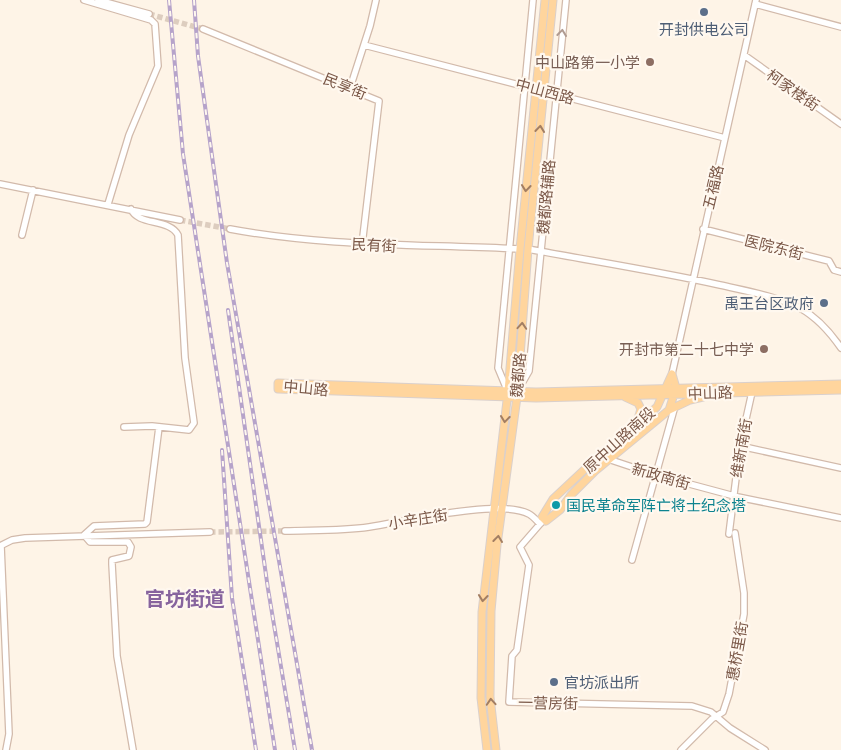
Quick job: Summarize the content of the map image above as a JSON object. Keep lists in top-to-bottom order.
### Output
{
  "streets": {
    "main road": ["魏都路", "中山路", "原中山路南段"],
    "street": [
      "民享街",
      "柯家楼街",
      "中山西路",
      "五福路",
      "魏都路辅路",
      "民有街",
      "医院东街",
      "维新南街",
      "新政南街",
      "小辛庄街",
      "惠桥里街",
      "一营房街"
    ]
  },
  "crossings": [
    ["民享街", "民有街"],
    ["柯家楼街", "五福路"],
    ["中山西路", "五福路"],
    ["中山西路", "魏都路辅路"],
    ["中山西路", "魏都路"],
    ["五福路", "医院东街"],
    ["五福路", "原中山路南段"],
    ["魏都路辅路", "魏都路"],
    ["魏都路辅路", "中山路"],
    ["民有街", "魏都路"],
    ["魏都路", "中山路"],
    ["魏都路", "小辛庄街"],
    ["中山路", "原中山路南段"],
    ["中山路", "维新南街"],
    ["原中山路南段", "新政南街"],
    ["原中山路南段", "小辛庄街"],
    ["原中山路南段", "一营房街"],
    ["维新南街", "新政南街"],
    ["维新南街", "惠桥里街"],
    ["小辛庄街", "一营房街"],
    ["惠桥里街", "一营房街"]
  ],
  "districts": ["官坊街道"],
  "places": [
    "开封供电公司",
    "中山路第一小学",
    "禹王台区政府",
    "开封市第二十七中学",
    "国民革命军阵亡将士纪念塔",
    "官坊派出所"
  ]
}
